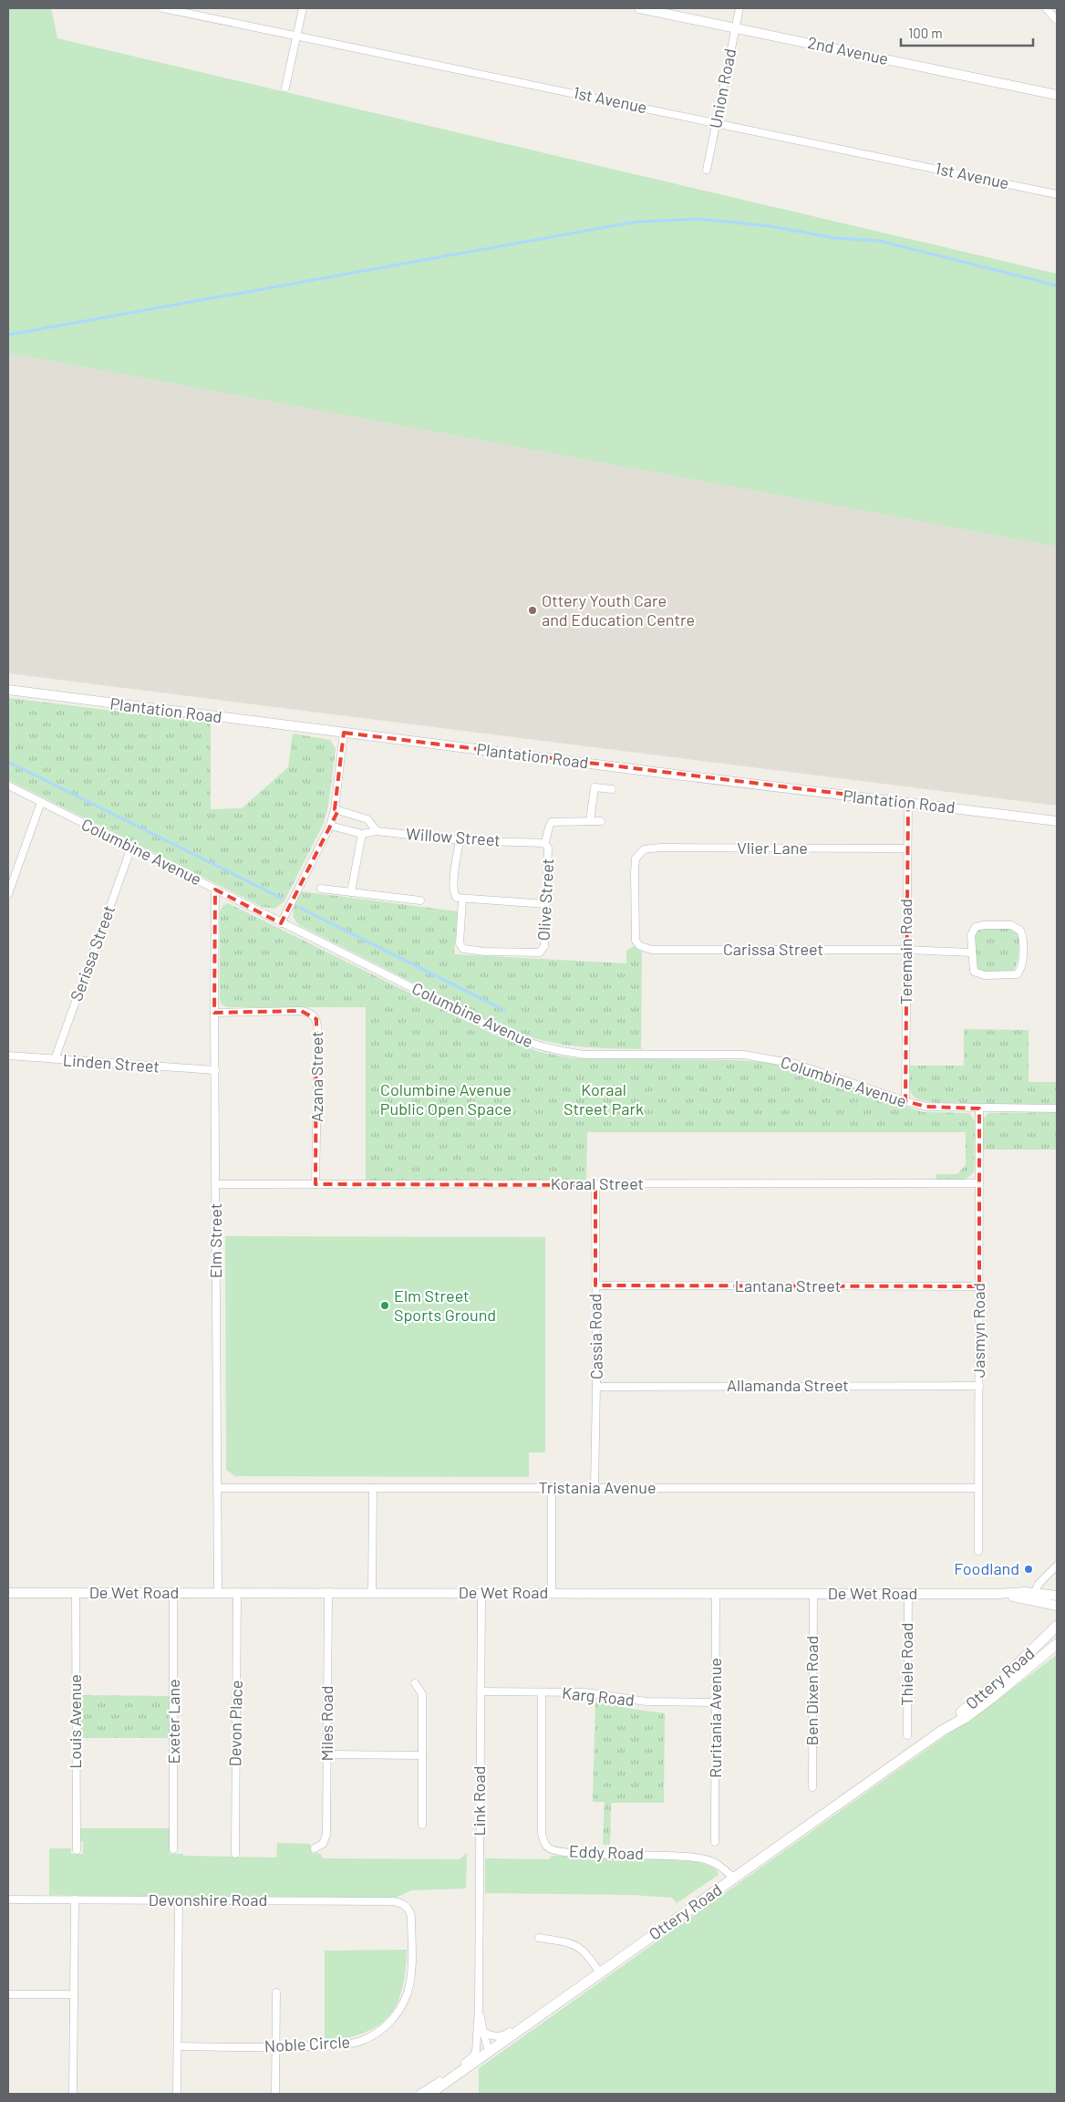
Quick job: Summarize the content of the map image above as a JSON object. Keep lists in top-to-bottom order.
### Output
{
  "streets": {
    "main road": ["Ottery Road"],
    "street": [
      "2nd Avenue",
      "Union Road",
      "1st Avenue",
      "Plantation Road",
      "Willow Street",
      "Vlier Lane",
      "Columbine Avenue",
      "Olive Street",
      "Carissa Street",
      "Teremain Road",
      "Serissa Street",
      "Linden Street",
      "Azana Street",
      "Koraal Street",
      "Elm Street",
      "Lantana Street",
      "Jasmyn Road",
      "Cassia Road",
      "Allamanda Street",
      "Tristania Avenue",
      "De Wet Road",
      "Thiele Road",
      "Ben Dixen Road",
      "Karg Road",
      "Ruritania Avenue",
      "Louis Avenue",
      "Exeter Lane",
      "Devon Place",
      "Miles Road",
      "Link Road",
      "Eddy Road",
      "Devonshire Road",
      "Noble Circle"
    ]
  },
  "crossings": [
    ["2nd Avenue", "Union Road"],
    ["Union Road", "1st Avenue"],
    ["Plantation Road", "Teremain Road"],
    ["Willow Street", "Olive Street"],
    ["Vlier Lane", "Carissa Street"],
    ["Vlier Lane", "Teremain Road"],
    ["Columbine Avenue", "Teremain Road"],
    ["Columbine Avenue", "Serissa Street"],
    ["Columbine Avenue", "Elm Street"],
    ["Columbine Avenue", "Jasmyn Road"],
    ["Carissa Street", "Teremain Road"],
    ["Serissa Street", "Linden Street"],
    ["Linden Street", "Elm Street"],
    ["Azana Street", "Koraal Street"],
    ["Azana Street", "Elm Street"],
    ["Koraal Street", "Elm Street"],
    ["Koraal Street", "Jasmyn Road"],
    ["Koraal Street", "Cassia Road"],
    ["Elm Street", "Tristania Avenue"],
    ["Elm Street", "De Wet Road"],
    ["Lantana Street", "Jasmyn Road"],
    ["Lantana Street", "Cassia Road"],
    ["Jasmyn Road", "Allamanda Street"],
    ["Jasmyn Road", "Tristania Avenue"],
    ["Cassia Road", "Allamanda Street"],
    ["Cassia Road", "Tristania Avenue"],
    ["De Wet Road", "Thiele Road"],
    ["De Wet Road", "Ben Dixen Road"],
    ["De Wet Road", "Ruritania Avenue"],
    ["De Wet Road", "Louis Avenue"],
    ["De Wet Road", "Exeter Lane"],
    ["De Wet Road", "Devon Place"],
    ["De Wet Road", "Miles Road"],
    ["De Wet Road", "Link Road"],
    ["Ottery Road", "Link Road"],
    ["Ottery Road", "Eddy Road"],
    ["Karg Road", "Ruritania Avenue"],
    ["Karg Road", "Link Road"],
    ["Karg Road", "Eddy Road"],
    ["Devonshire Road", "Noble Circle"]
  ],
  "parks": ["Columbine Avenue Public Open Space", "Koraal Street Park"],
  "places": ["Ottery Youth Care and Education Centre", "Elm Street Sports Ground", "Foodland"],
  "scale_bar": "100 m"
}
